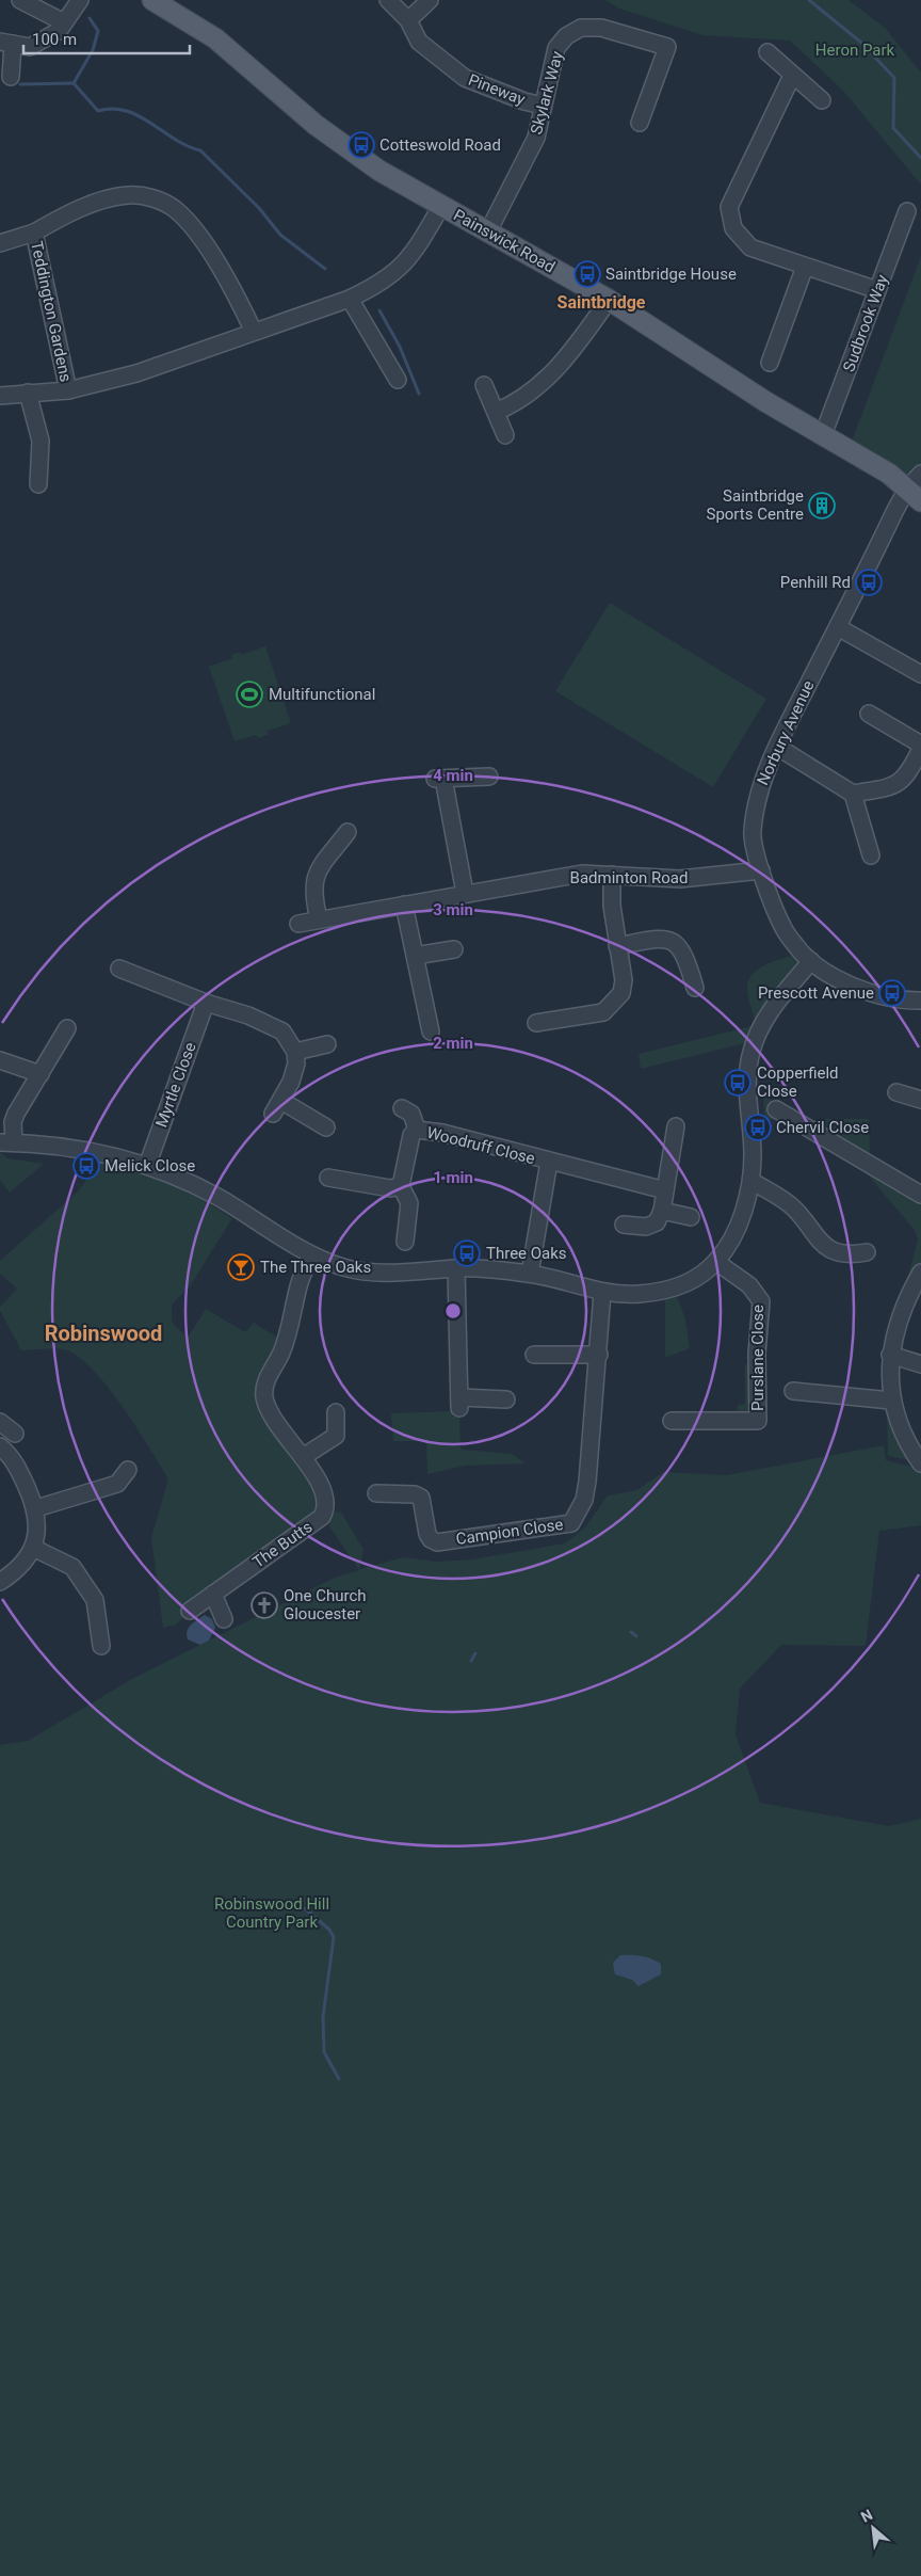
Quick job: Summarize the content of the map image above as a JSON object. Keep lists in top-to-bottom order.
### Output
{
  "streets": {
    "main road": ["Painswick Road"],
    "street": [
      "Pineway",
      "Skylark Way",
      "Teddington Gardens",
      "Sudbrook Way",
      "Norbury Avenue",
      "Badminton Road",
      "Myrtle Close",
      "Woodruff Close",
      "Purslane Close",
      "Campion Close",
      "The Butts"
    ]
  },
  "crossings": [
    ["Pineway", "Skylark Way"],
    ["Skylark Way", "Painswick Road"],
    ["Painswick Road", "Sudbrook Way"],
    ["Painswick Road", "Norbury Avenue"],
    ["Norbury Avenue", "Badminton Road"]
  ],
  "districts": ["Saintbridge", "Robinswood"],
  "parks": ["Heron Park", "Robinswood Hill Country Park"],
  "places": {
    "bus stop": [
      "Cotteswold Road",
      "Saintbridge House",
      "Penhill Rd",
      "Prescott Avenue",
      "Copperfield Close",
      "Chervil Close",
      "Melick Close",
      "Three Oaks"
    ],
    "building": ["Saintbridge Sports Centre"],
    "sports": ["Multifunctional"],
    "bar": ["The Three Oaks"],
    "church": ["One Church Gloucester"]
  },
  "scale_bar": "100 m",
  "north": "top left",
  "rings": [
    "4 min",
    "3 min",
    "2 min",
    "1 min"
  ]
}
